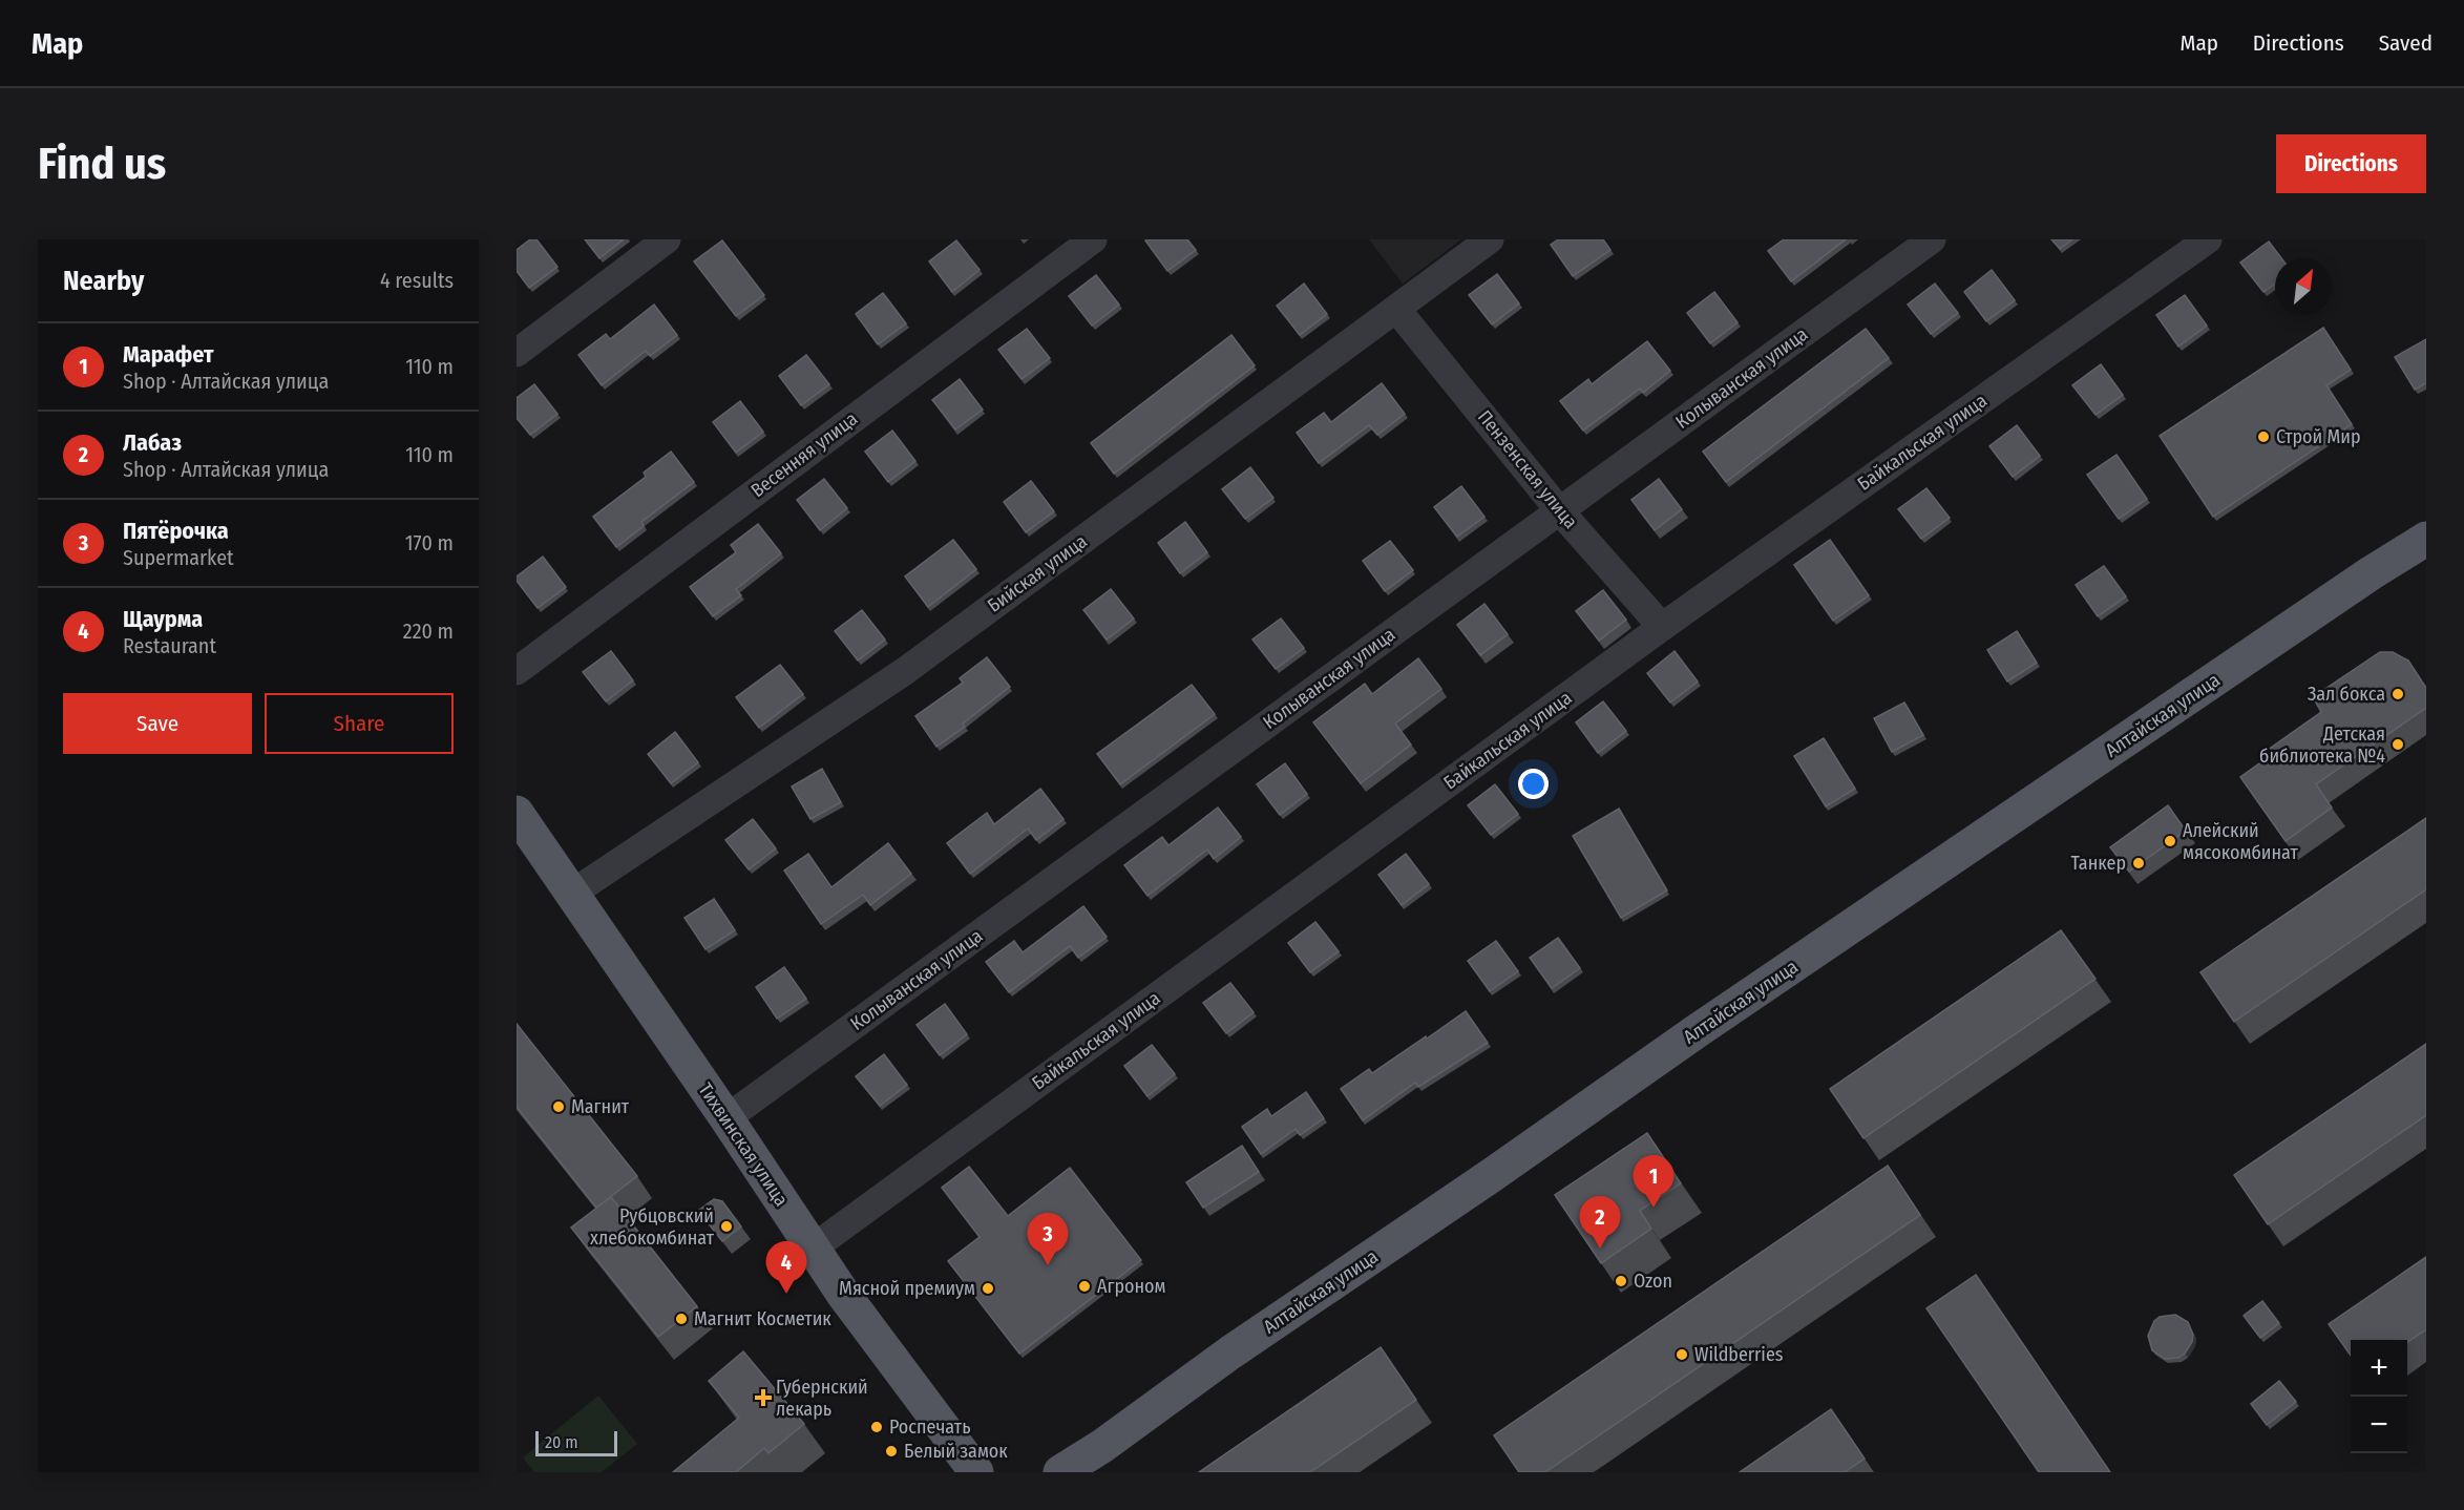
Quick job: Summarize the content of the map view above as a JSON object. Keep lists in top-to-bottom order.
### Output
{
  "streets": {
    "main road": ["Алтайская улица", "Тихвинская улица"],
    "street": [
      "Колыванская улица",
      "Байкальская улица",
      "Весенняя улица",
      "Пензенская улица",
      "Бийская улица"
    ]
  },
  "crossings": [
    ["Колыванская улица", "Пензенская улица"],
    ["Колыванская улица", "Тихвинская улица"],
    ["Байкальская улица", "Пензенская улица"],
    ["Байкальская улица", "Тихвинская улица"],
    ["Пензенская улица", "Бийская улица"],
    ["Бийская улица", "Тихвинская улица"]
  ],
  "places": {
    "other": [
      "Строй Мир",
      "Зал бокса",
      "Детская библиотека №4",
      "Алейский мясокомбинат",
      "Танкер",
      "Магнит",
      "Рубцовский хлебокомбинат",
      "Ozon",
      "Агроном",
      "Мясной премиум",
      "Магнит Косметик",
      "Wildberries",
      "Роспечать",
      "Белый замок"
    ],
    "health": ["Губернский лекарь"]
  },
  "scale_bar": "20 m",
  "north": "top right",
  "page": {
    "header": "Map",
    "nav": ["Map", "Directions", "Saved"],
    "buttons": [
      "Directions",
      ["Save", "Share"]
    ],
    "title": "Find us",
    "heading": ["Nearby", "4 results"],
    "list": [
      {
        "mark": "1",
        "name": "Марафет",
        "note": "Shop · Алтайская улица",
        "value": "110 m"
      },
      {
        "mark": "2",
        "name": "Лабаз",
        "note": "Shop · Алтайская улица",
        "value": "110 m"
      },
      {
        "mark": "3",
        "name": "Пятёрочка",
        "note": "Supermarket",
        "value": "170 m"
      },
      {
        "mark": "4",
        "name": "Щаурма",
        "note": "Restaurant",
        "value": "220 m"
      }
    ],
    "pins": [
      "1",
      "2",
      "3",
      "4"
    ],
    "map_buttons": ["+", "−"],
    "scale": "20 m"
  }
}
